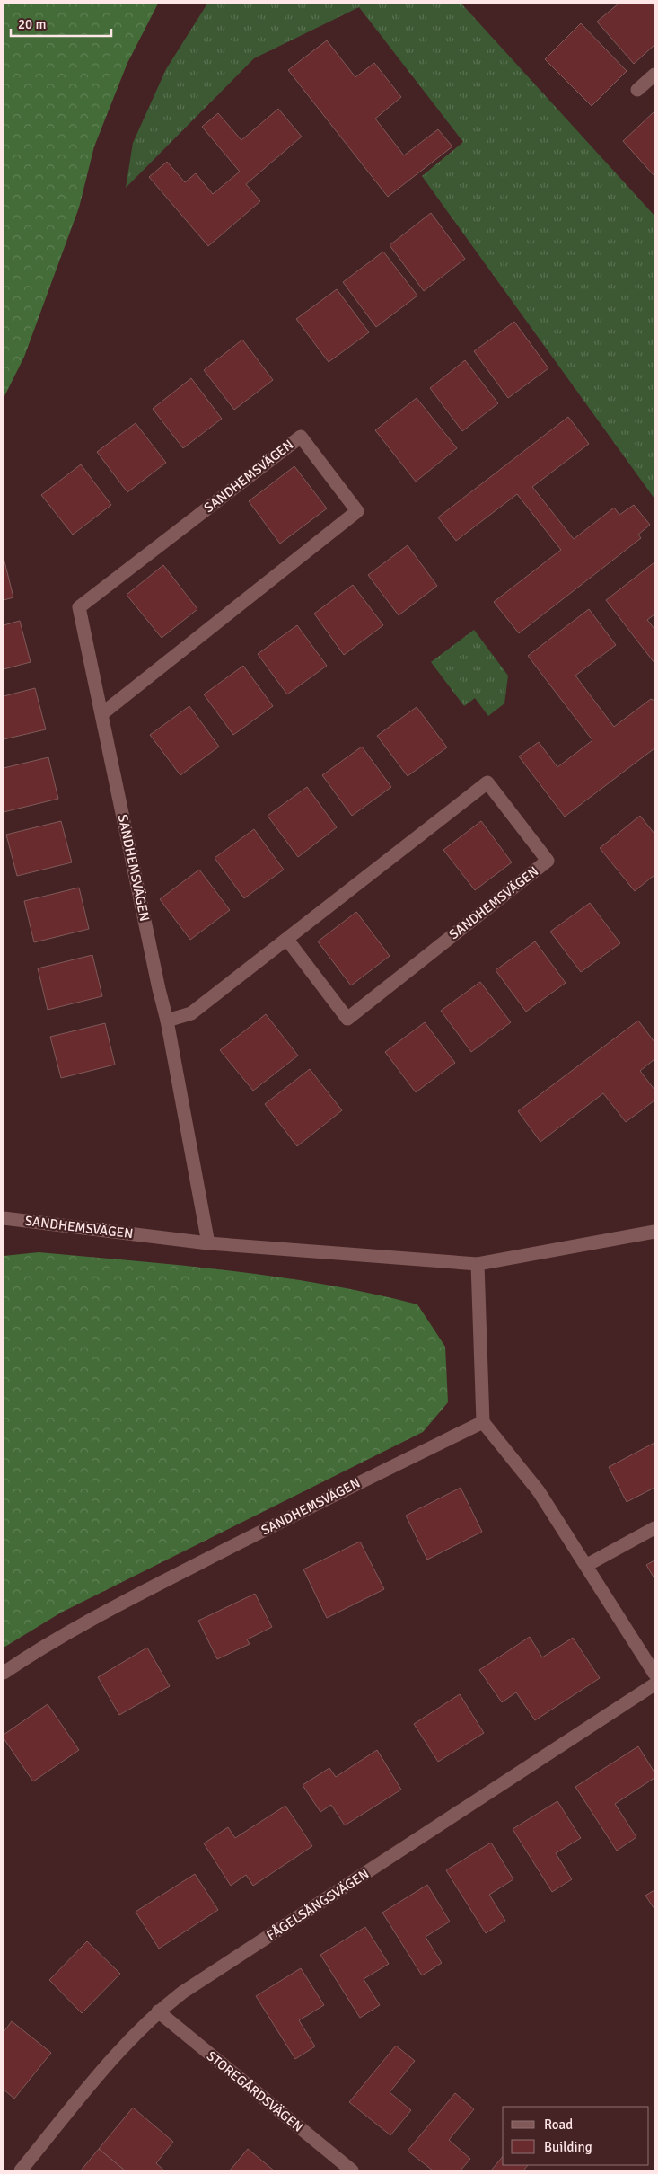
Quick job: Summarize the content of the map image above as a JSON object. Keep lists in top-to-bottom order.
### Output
{
  "streets": {
    "street": ["SANDHEMSVÄGEN", "FÅGELSÅNGSVÄGEN", "STOREGÅRDSVÄGEN"]
  },
  "crossings": [
    ["FÅGELSÅNGSVÄGEN", "STOREGÅRDSVÄGEN"]
  ],
  "legend": ["Road", "Building"],
  "scale_bar": "20 m"
}
